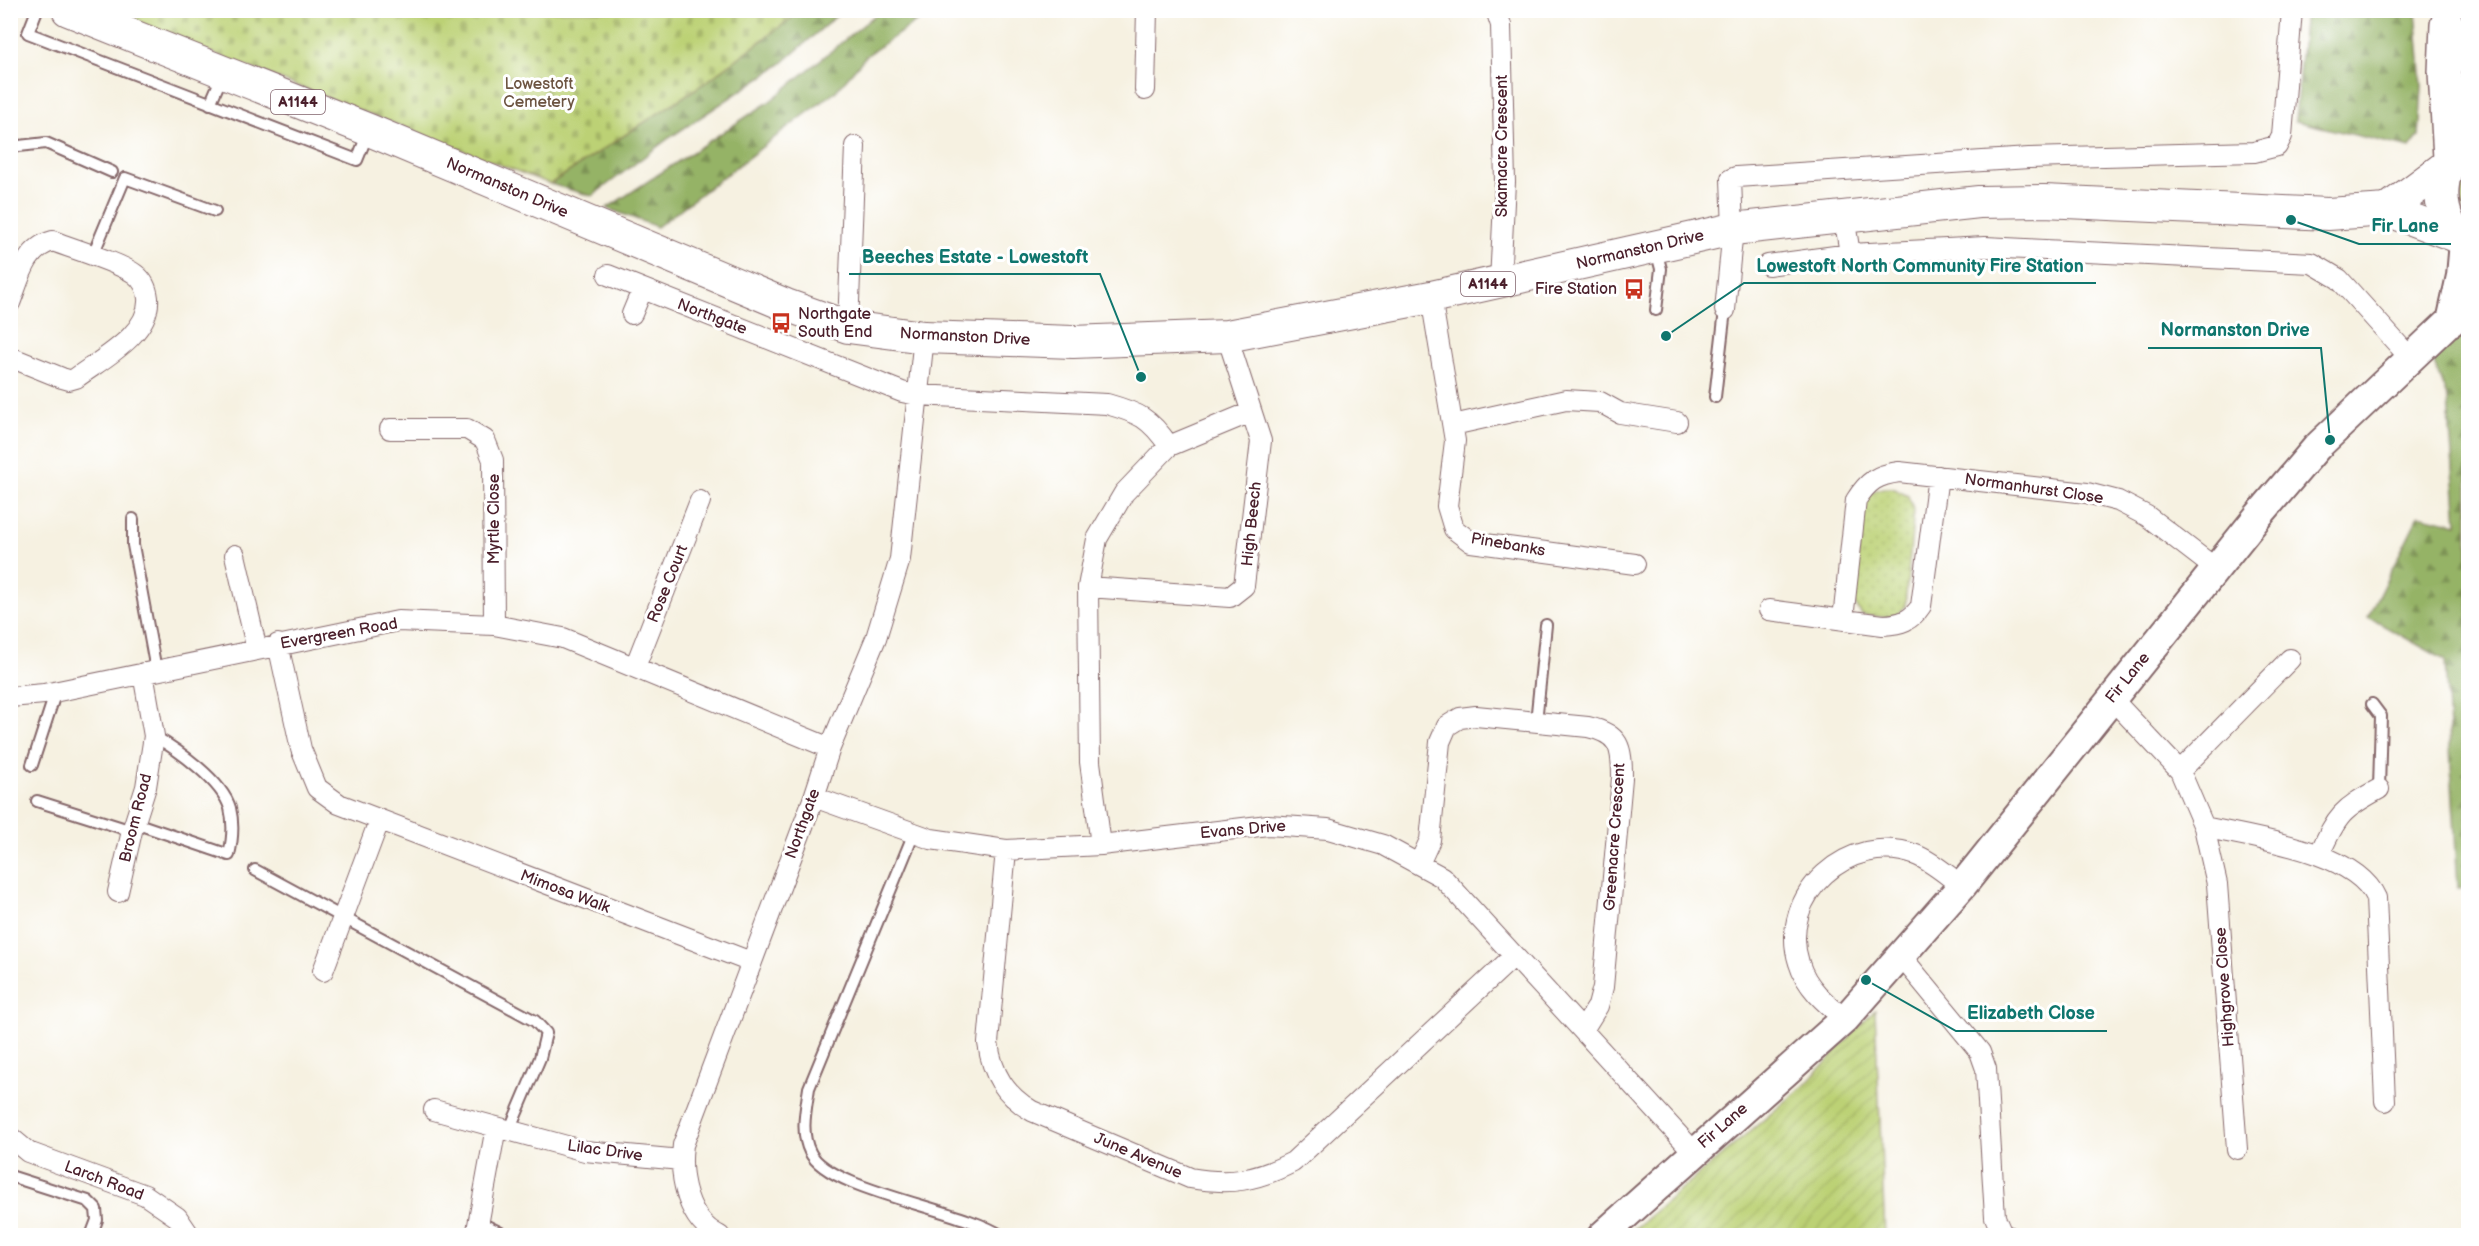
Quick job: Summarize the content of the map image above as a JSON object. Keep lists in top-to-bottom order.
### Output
{
  "streets": {
    "main road": ["A1144", "Normanston Drive"],
    "street": [
      "Skamacre Crescent",
      "Northgate",
      "Normanhurst Close",
      "Myrtle Close",
      "High Beech",
      "Pinebanks",
      "Rose Court",
      "Evergreen Road",
      "Fir Lane",
      "Broom Road",
      "Evans Drive",
      "Greenacre Crescent",
      "Mimosa Walk",
      "Highgrove Close",
      "Lilac Drive",
      "June Avenue",
      "Larch Road"
    ]
  },
  "crossings": [
    ["Skamacre Crescent", "Normanston Drive"],
    ["Normanston Drive", "Northgate"],
    ["Normanston Drive", "High Beech"],
    ["Normanston Drive", "Pinebanks"],
    ["Normanston Drive", "Fir Lane"],
    ["Northgate", "Evergreen Road"],
    ["Northgate", "Evans Drive"],
    ["Northgate", "Mimosa Walk"],
    ["Northgate", "Lilac Drive"],
    ["Normanhurst Close", "Fir Lane"],
    ["Myrtle Close", "Evergreen Road"],
    ["Rose Court", "Evergreen Road"],
    ["Evergreen Road", "Broom Road"],
    ["Evergreen Road", "Mimosa Walk"],
    ["Fir Lane", "Evans Drive"],
    ["Fir Lane", "Highgrove Close"],
    ["Evans Drive", "Greenacre Crescent"],
    ["Evans Drive", "June Avenue"]
  ],
  "parks": ["Lowestoft Cemetery"],
  "places": {
    "other": [
      "Fir Lane",
      "Lowestoft North Community Fire Station",
      "Beeches Estate - Lowestoft",
      "Normanston Drive",
      "Elizabeth Close"
    ],
    "bus stop": ["Fire Station", "Northgate South End"]
  }
}
